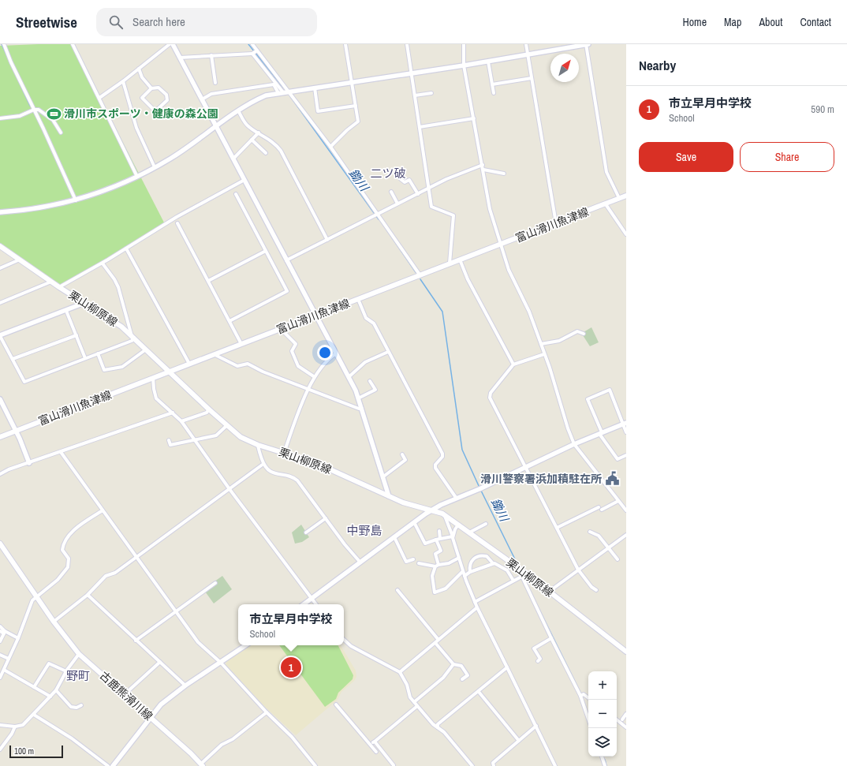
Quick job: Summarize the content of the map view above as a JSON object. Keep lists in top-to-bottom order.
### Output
{
  "streets": {
    "main road": ["富山滑川魚津線", "栗山柳原線", "古鹿熊滑川線"]
  },
  "crossings": [
    ["富山滑川魚津線", "栗山柳原線"]
  ],
  "districts": ["二ツ破", "中野島", "野町"],
  "water": ["鋤川"],
  "places": {
    "sports": ["滑川市スポーツ・健康の森公園"],
    "public building": ["滑川警察署浜加積駐在所"]
  },
  "scale_bar": "100 m",
  "north": "top right",
  "page": {
    "header": "Streetwise",
    "search": "Search here",
    "nav": [
      "Home",
      "Map",
      "About",
      "Contact"
    ],
    "heading": "Nearby",
    "list": [
      {
        "mark": "1",
        "name": "市立早月中学校",
        "note": "School",
        "value": "590 m"
      }
    ],
    "buttons": ["Save", "Share"],
    "popup": ["市立早月中学校", "School"],
    "pins": "1",
    "map_buttons": ["+", "−"],
    "scale": "100 m"
  }
}
